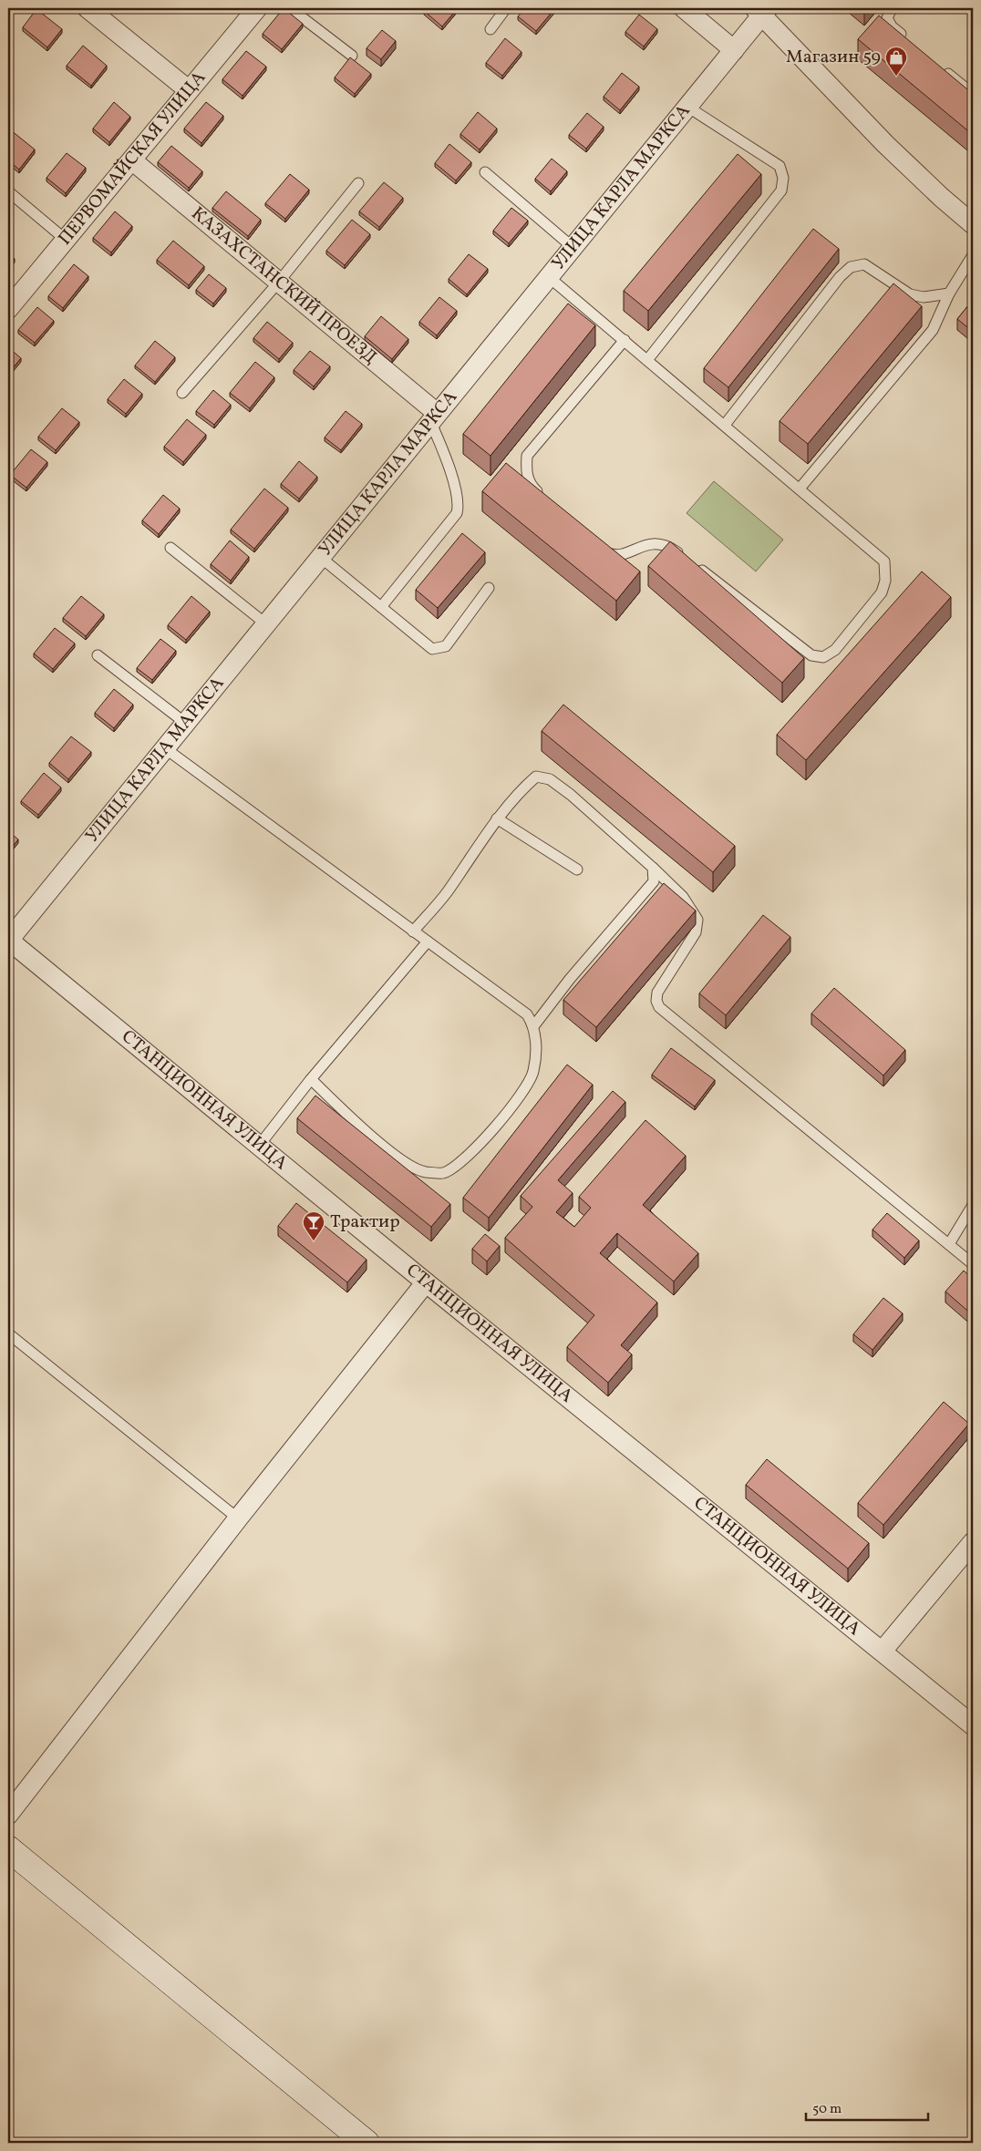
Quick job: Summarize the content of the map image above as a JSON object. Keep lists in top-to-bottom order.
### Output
{
  "streets": {
    "street": [
      "ПЕРВОМАЙСКАЯ УЛИЦА",
      "УЛИЦА КАРЛА МАРКСА",
      "КАЗАХСТАНСКИЙ ПРОЕЗД",
      "СТАНЦИОННАЯ УЛИЦА"
    ]
  },
  "crossings": [
    ["ПЕРВОМАЙСКАЯ УЛИЦА", "КАЗАХСТАНСКИЙ ПРОЕЗД"],
    ["УЛИЦА КАРЛА МАРКСА", "КАЗАХСТАНСКИЙ ПРОЕЗД"],
    ["УЛИЦА КАРЛА МАРКСА", "СТАНЦИОННАЯ УЛИЦА"]
  ],
  "places": {
    "shop": ["Магазин 59"],
    "bar": ["Трактир"]
  },
  "scale_bar": "50 m"
}
